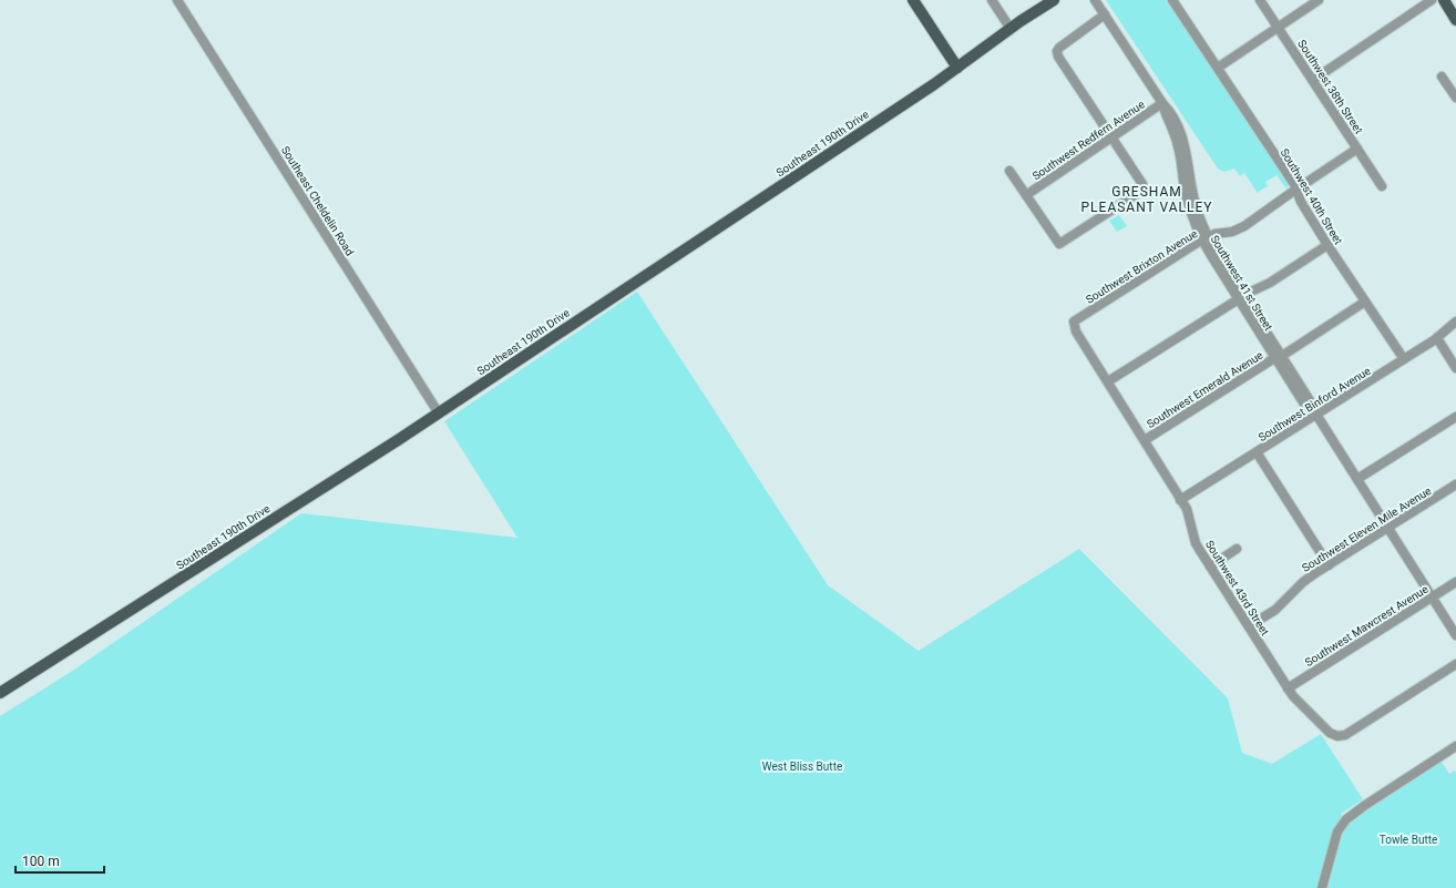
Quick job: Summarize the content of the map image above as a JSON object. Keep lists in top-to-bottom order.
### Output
{
  "streets": {
    "main road": ["Southeast 190th Drive"],
    "street": [
      "Southwest 38th Street",
      "Southwest Redfern Avenue",
      "Southwest 40th Street",
      "Southeast Cheldelin Road",
      "Southwest Brixton Avenue",
      "Southwest 41st Street",
      "Southwest Emerald Avenue",
      "Southwest Binford Avenue",
      "Southwest Eleven Mile Avenue",
      "Southwest 43rd Street",
      "Southwest Mawcrest Avenue"
    ]
  },
  "crossings": [
    ["Southwest 38th Street", "Southwest Brixton Avenue"],
    ["Southwest Redfern Avenue", "Southwest 41st Street"],
    ["Southeast 190th Drive", "Southeast Cheldelin Road"],
    ["Southwest 40th Street", "Southwest Brixton Avenue"],
    ["Southwest 40th Street", "Southwest Emerald Avenue"],
    ["Southwest 40th Street", "Southwest Binford Avenue"],
    ["Southwest Brixton Avenue", "Southwest 41st Street"],
    ["Southwest Brixton Avenue", "Southwest 43rd Street"],
    ["Southwest 41st Street", "Southwest Emerald Avenue"],
    ["Southwest 41st Street", "Southwest Binford Avenue"],
    ["Southwest 41st Street", "Southwest Eleven Mile Avenue"],
    ["Southwest 41st Street", "Southwest Mawcrest Avenue"],
    ["Southwest Emerald Avenue", "Southwest 43rd Street"],
    ["Southwest Binford Avenue", "Southwest 43rd Street"],
    ["Southwest Eleven Mile Avenue", "Southwest 43rd Street"],
    ["Southwest 43rd Street", "Southwest Mawcrest Avenue"]
  ],
  "districts": ["GRESHAM PLEASANT VALLEY"],
  "parks": ["West Bliss Butte", "Towle Butte"],
  "scale_bar": "100 m"
}
